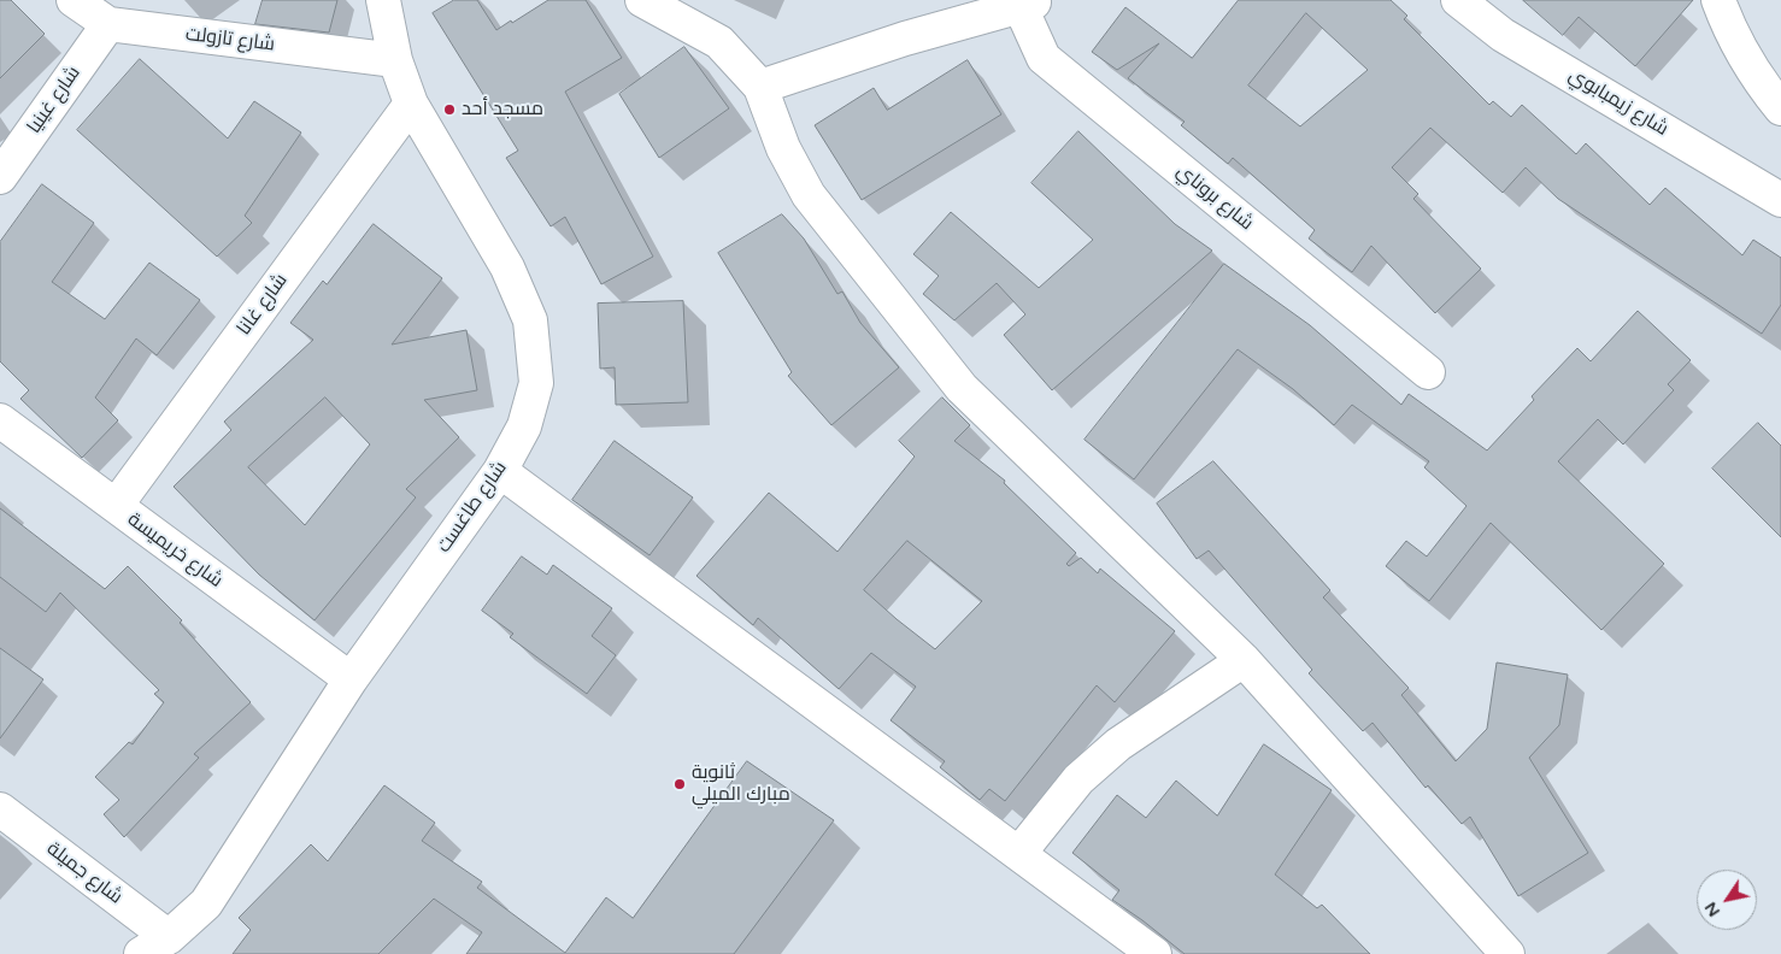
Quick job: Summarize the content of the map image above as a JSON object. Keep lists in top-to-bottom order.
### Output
{
  "streets": {
    "street": [
      "شارع تازولت",
      "شارع غينيا",
      "شارع زيمبابوي",
      "شارع بروناي",
      "شارع غانا",
      "شارع طاغست",
      "شارع خريميسة",
      "شارع جميلة"
    ]
  },
  "crossings": [
    ["شارع تازولت", "شارع غينيا"],
    ["شارع تازولت", "شارع طاغست"],
    ["شارع غانا", "شارع طاغست"],
    ["شارع غانا", "شارع خريميسة"],
    ["شارع طاغست", "شارع خريميسة"],
    ["شارع طاغست", "شارع جميلة"]
  ],
  "places": ["مسجد أحد", "ثانوية مبارك الميلي"],
  "north": "bottom left"
}
